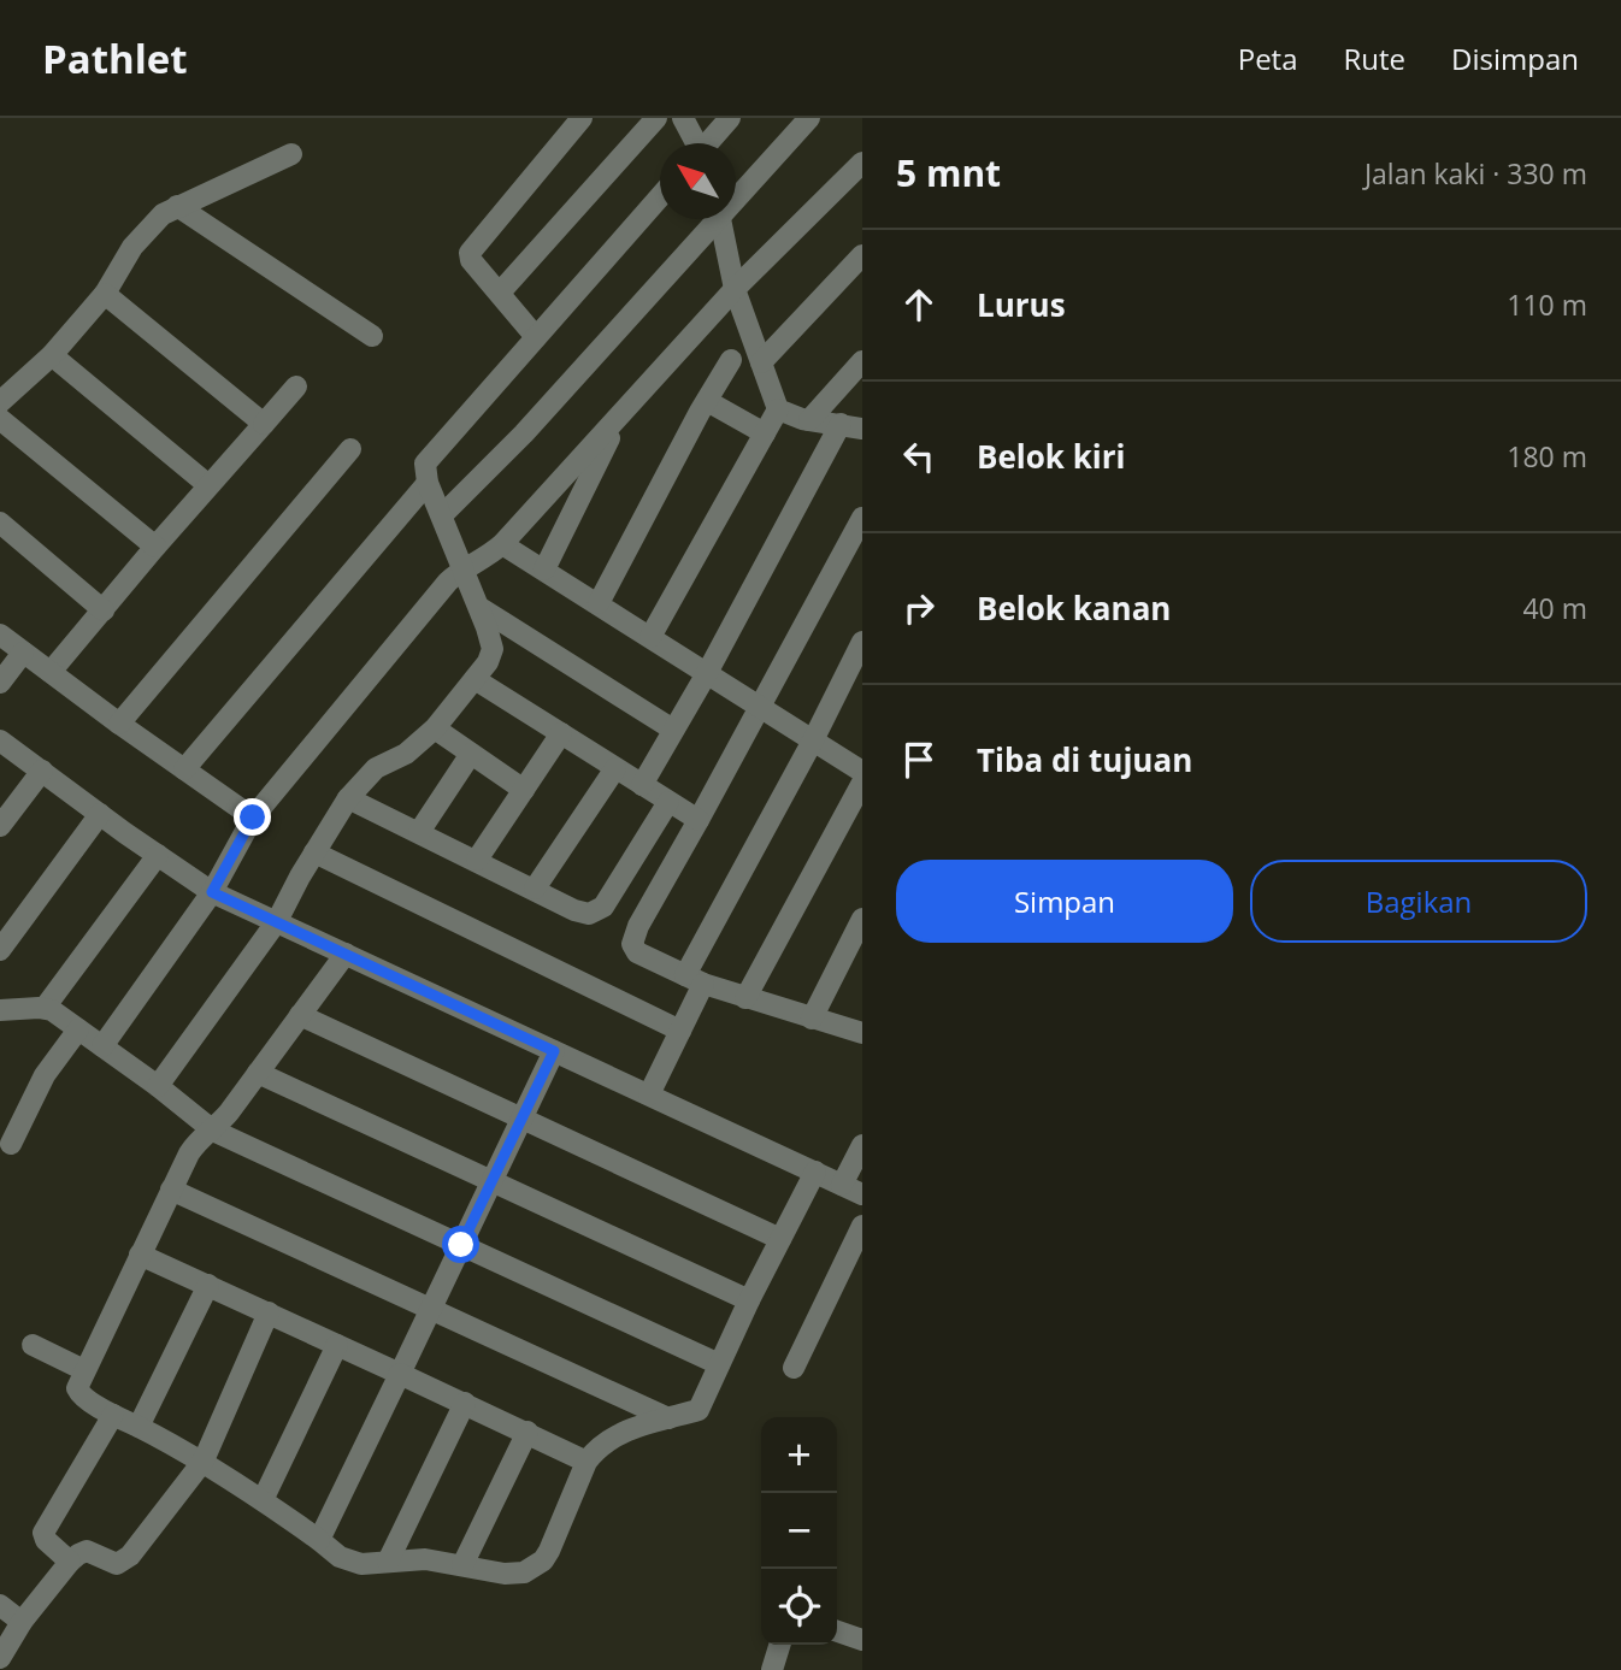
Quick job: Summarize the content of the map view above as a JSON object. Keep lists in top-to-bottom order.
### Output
{
  "north": "top left",
  "page": {
    "header": "Pathlet",
    "nav": ["Peta", "Rute", "Disimpan"],
    "heading": ["5 mnt", "Jalan kaki · 330 m"],
    "list": [
      ["Lurus", "110 m"],
      ["Belok kiri", "180 m"],
      ["Belok kanan", "40 m"],
      "Tiba di tujuan"
    ],
    "buttons": ["Simpan", "Bagikan"],
    "map_buttons": ["+", "−"]
  }
}
